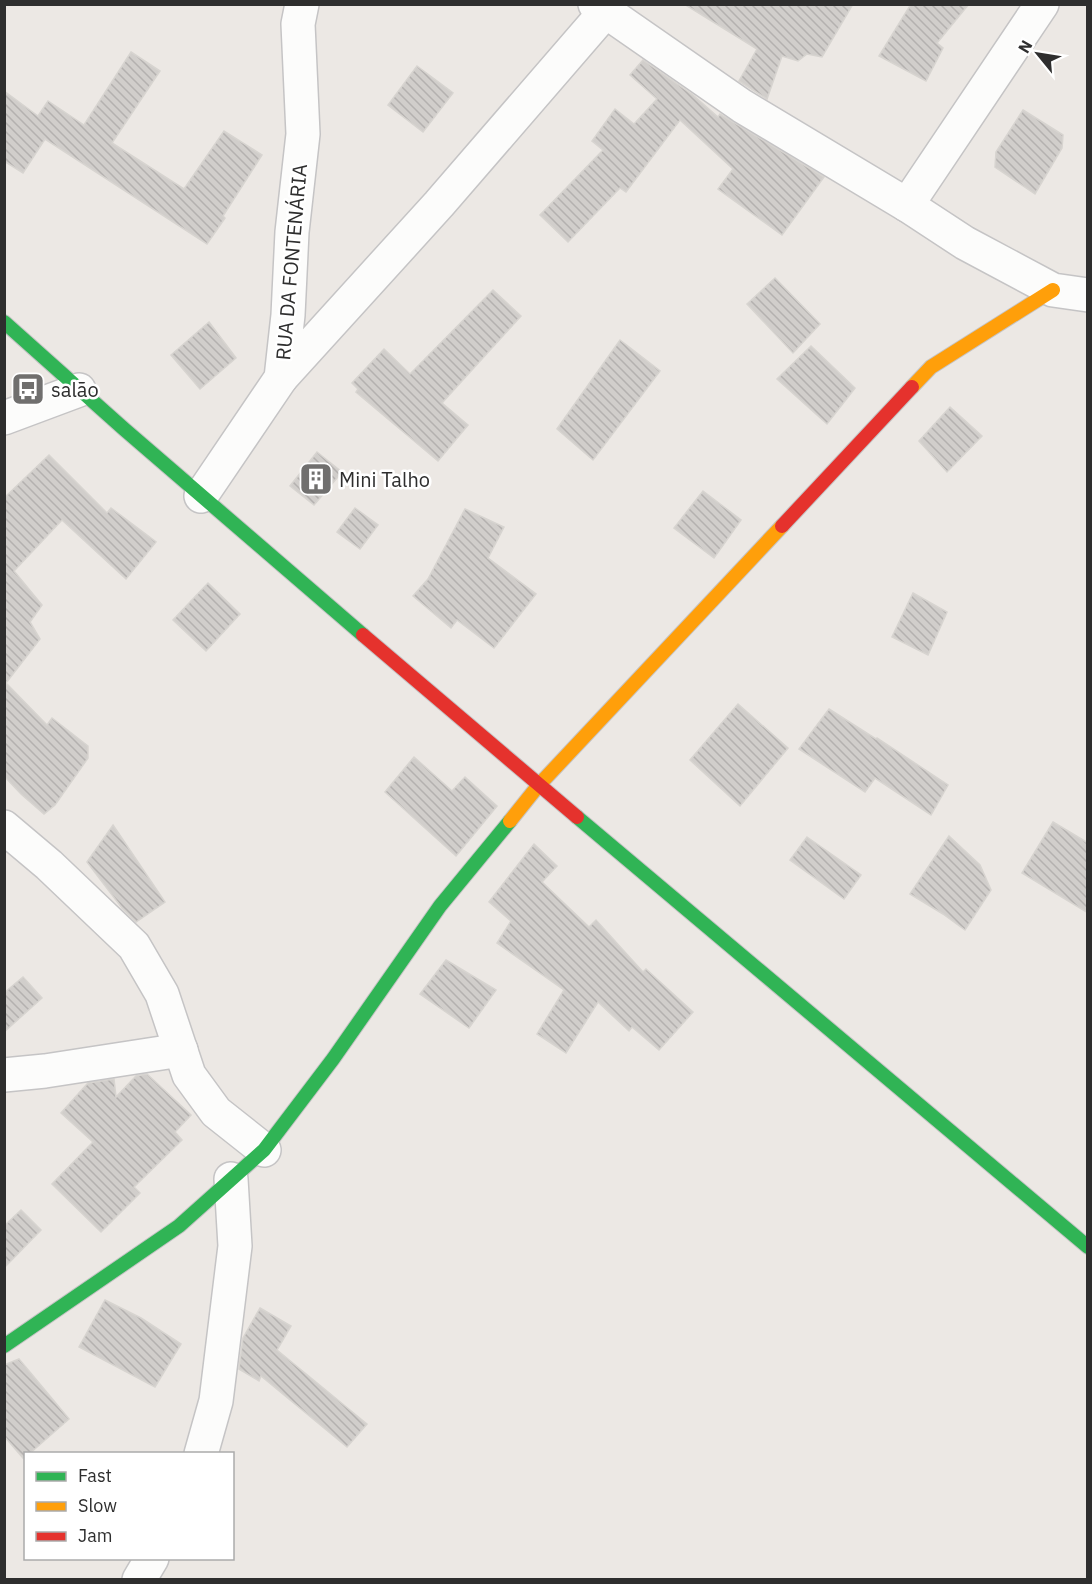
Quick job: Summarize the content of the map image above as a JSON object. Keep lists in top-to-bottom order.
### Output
{
  "streets": {
    "street": ["RUA DA FONTENÁRIA"]
  },
  "places": {
    "bus stop": ["salão"],
    "building": ["Mini Talho"]
  },
  "legend": ["Fast", "Slow", "Jam"],
  "north": "top left"
}
